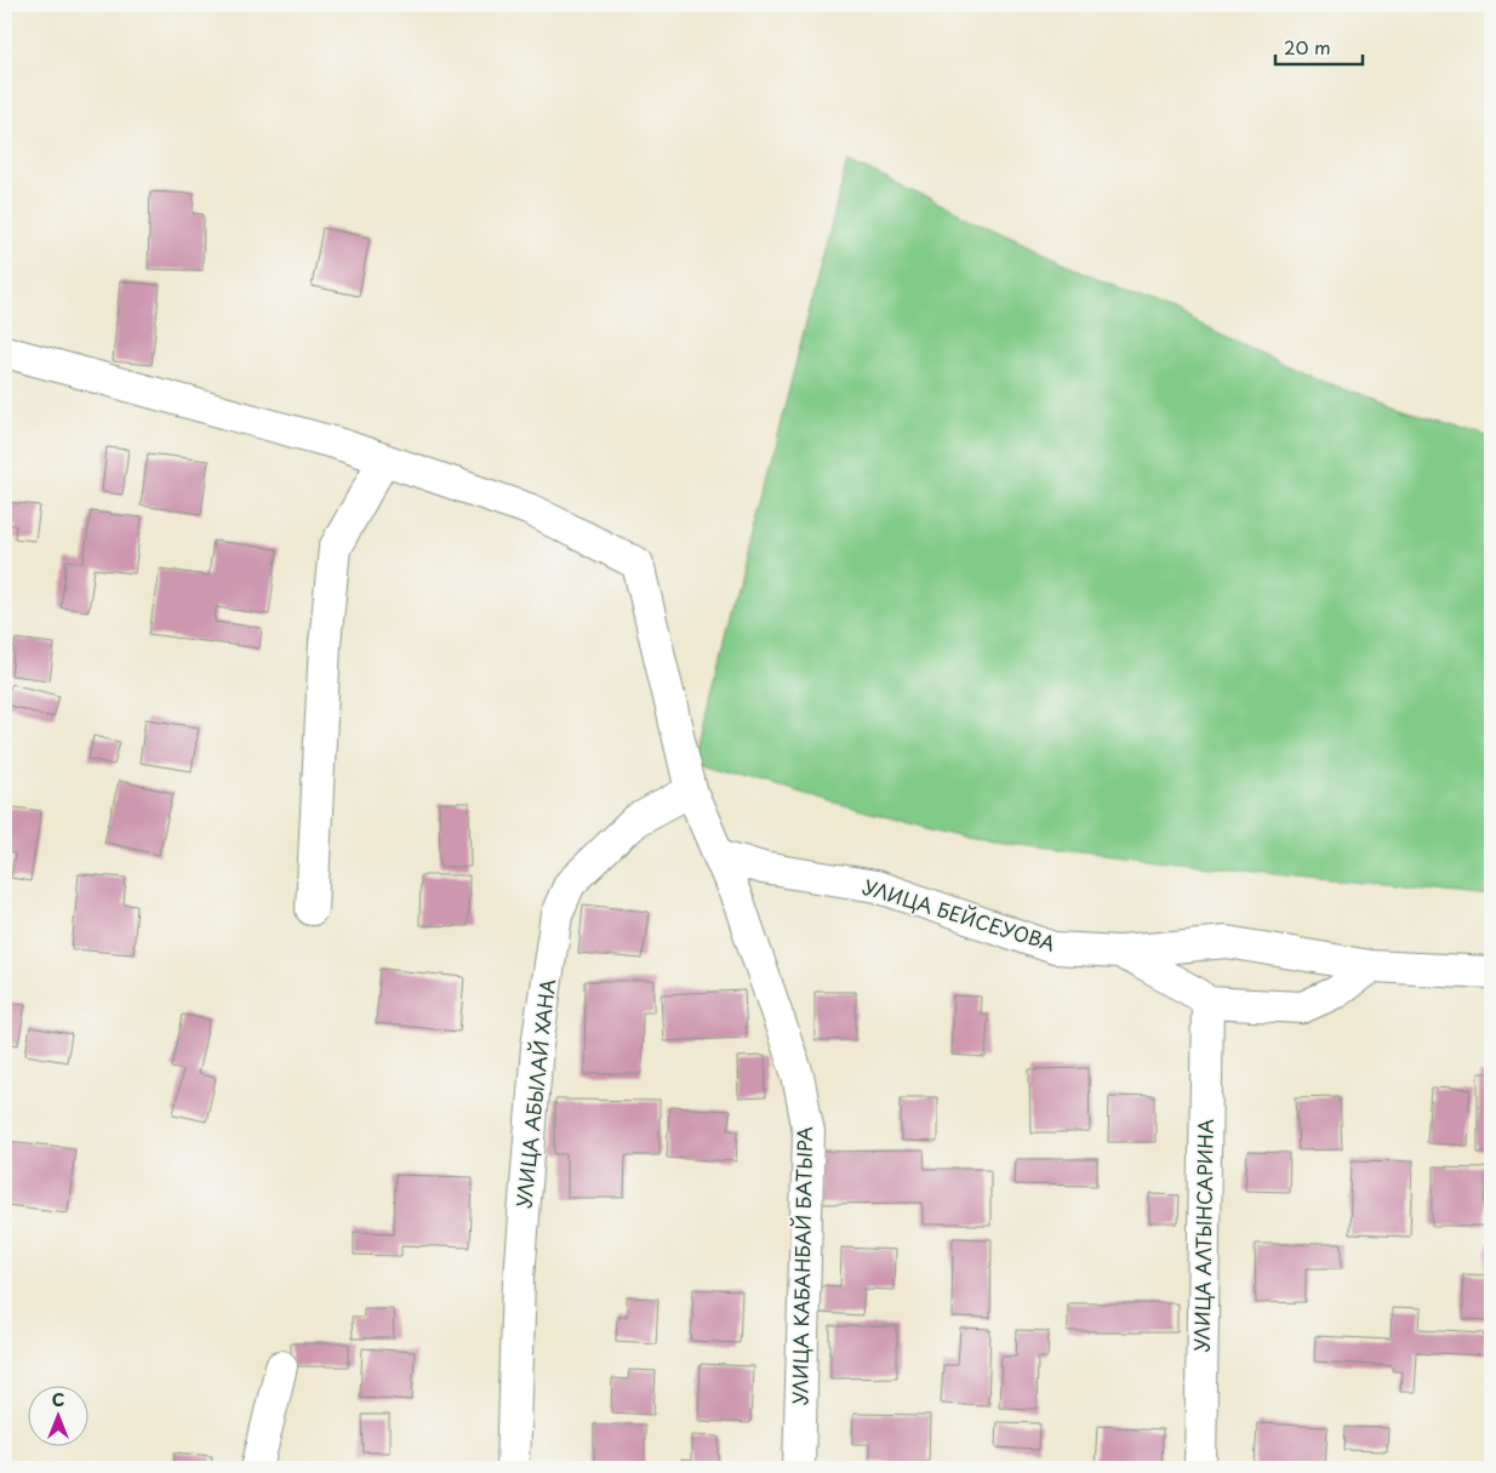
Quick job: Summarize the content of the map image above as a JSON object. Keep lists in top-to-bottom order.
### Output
{
  "streets": {
    "street": [
      "УЛИЦА БЕЙСЕУОВА",
      "УЛИЦА АБЫЛАЙ ХАНА",
      "УЛИЦА АЛТЫНСАРИНА",
      "УЛИЦА КАБАНБАЙ БАТЫРА"
    ]
  },
  "crossings": [
    ["УЛИЦА БЕЙСЕУОВА", "УЛИЦА КАБАНБАЙ БАТЫРА"],
    ["УЛИЦА АБЫЛАЙ ХАНА", "УЛИЦА КАБАНБАЙ БАТЫРА"]
  ],
  "scale_bar": "20 m",
  "north": "top"
}
